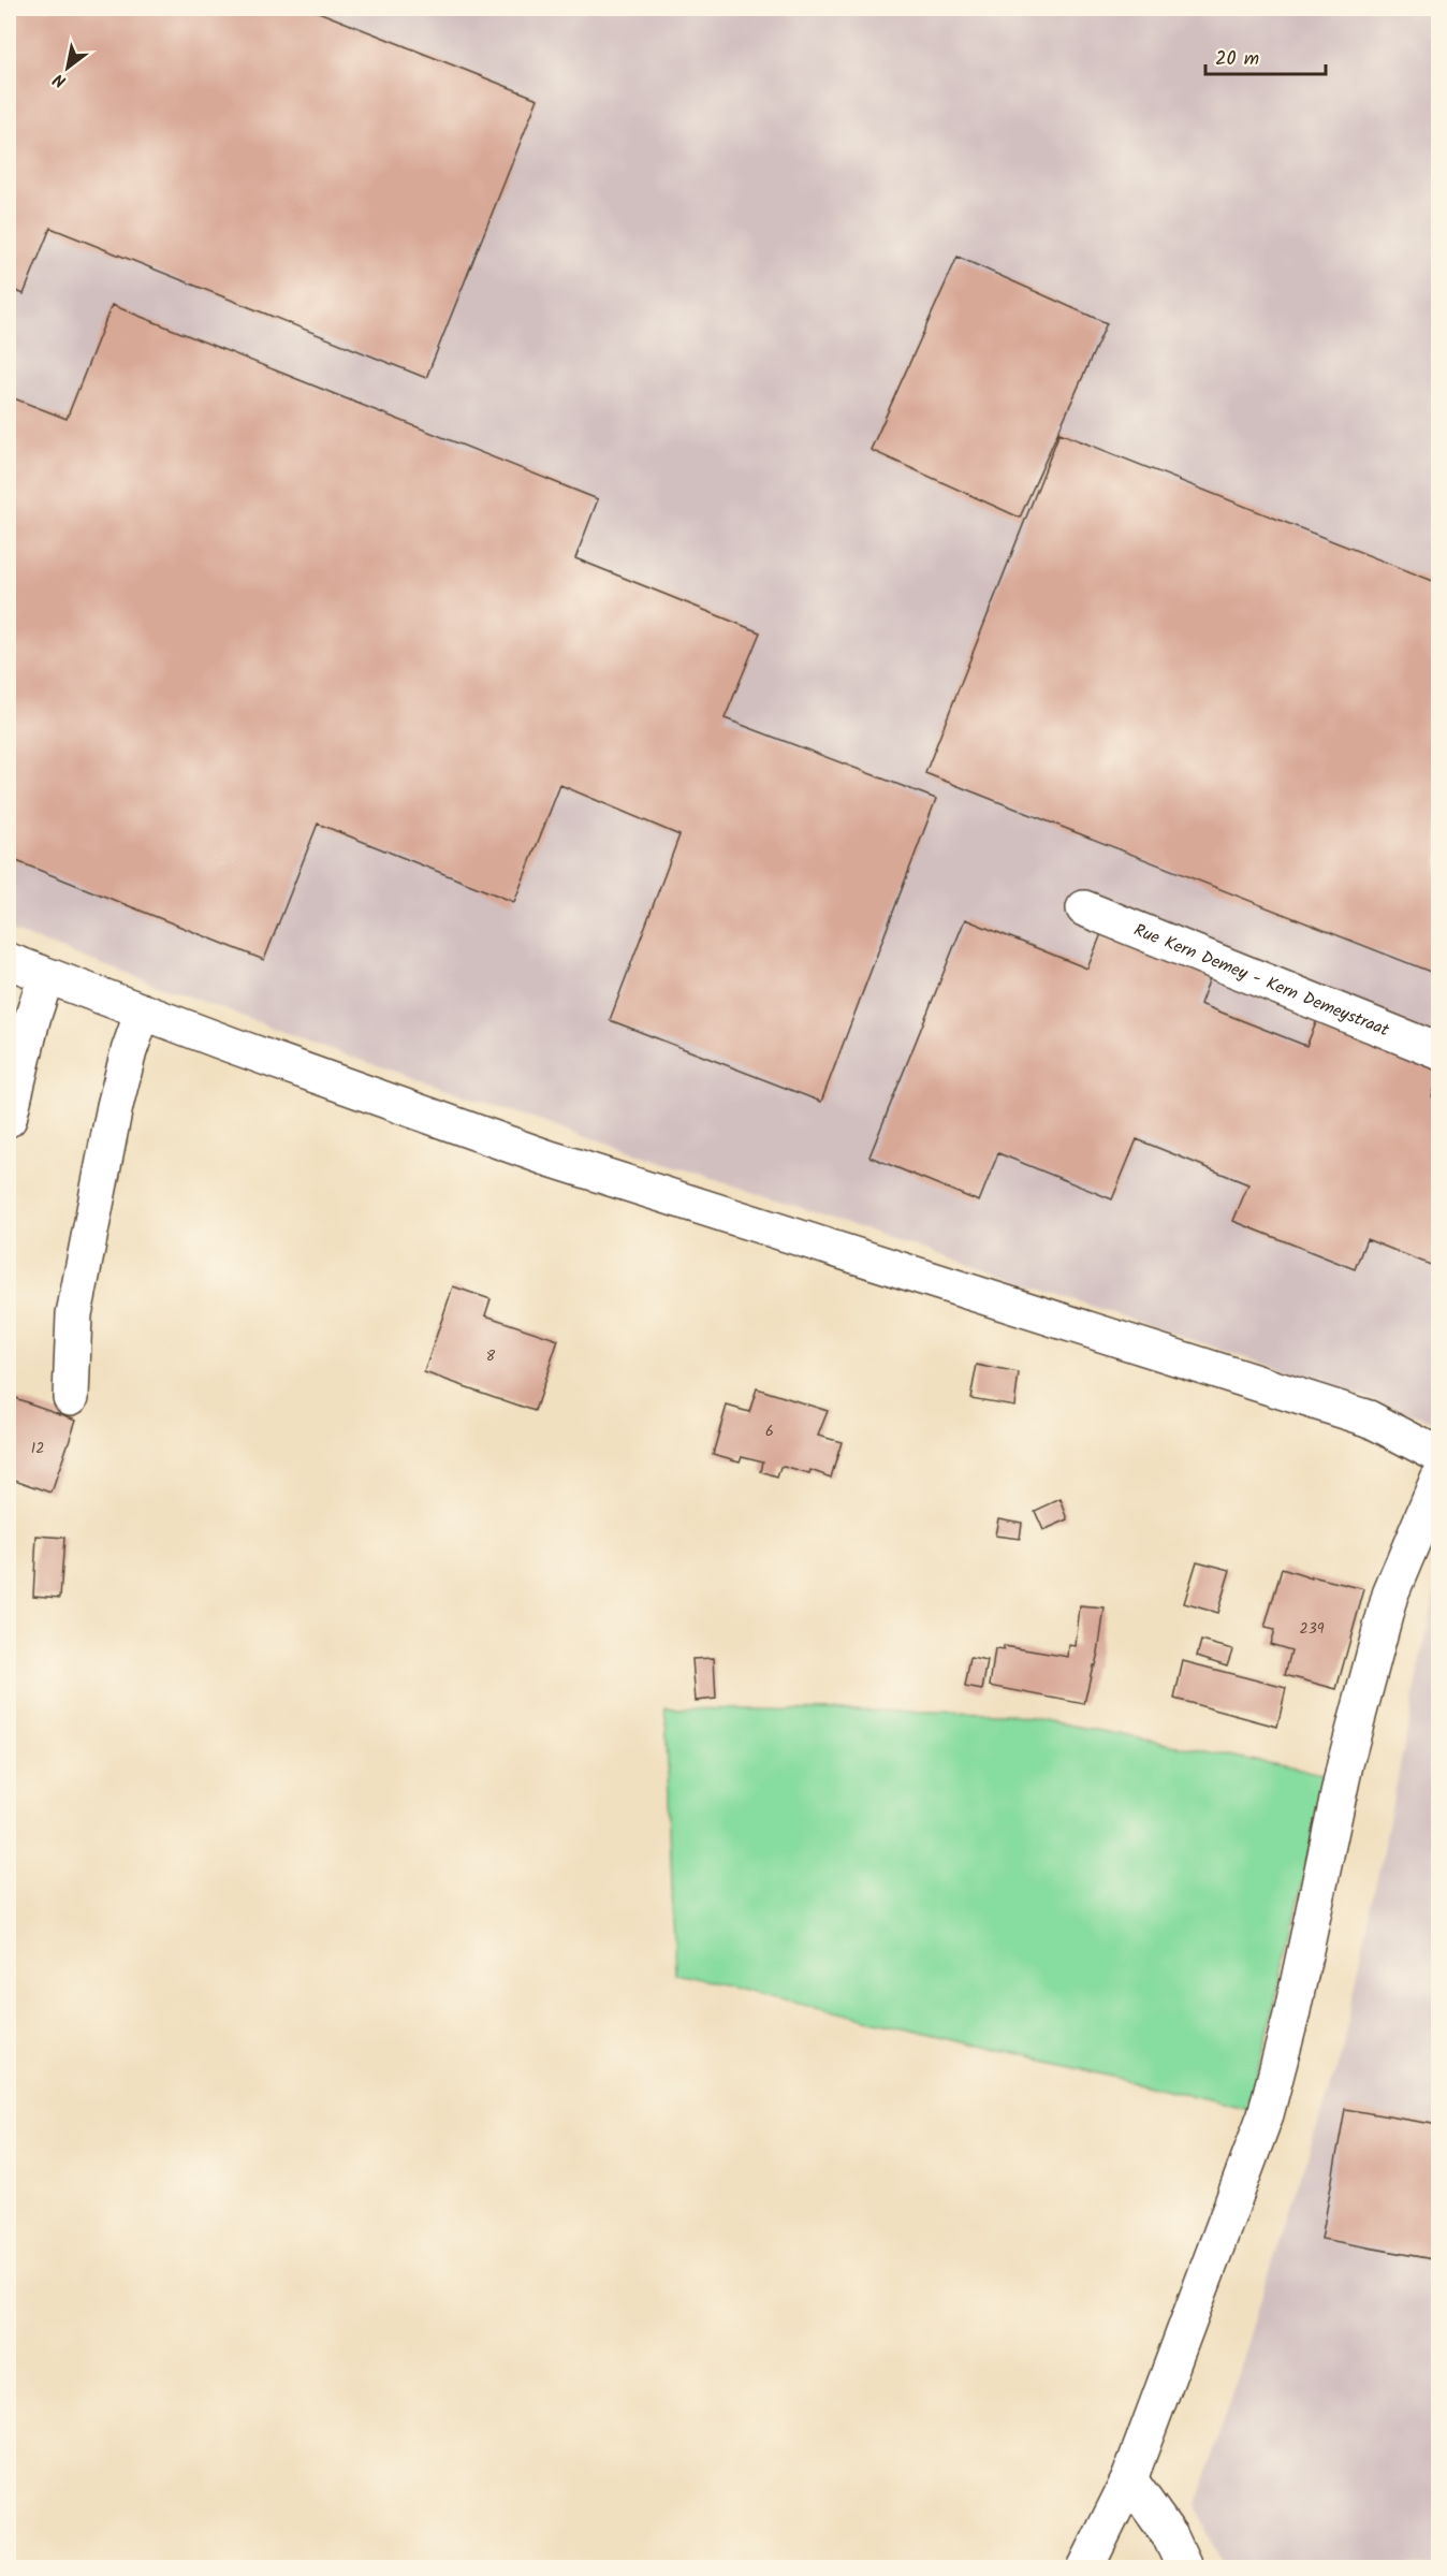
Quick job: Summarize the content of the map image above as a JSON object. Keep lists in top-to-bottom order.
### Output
{
  "streets": {
    "street": ["Rue Kern Demey - Kern Demeystraat"]
  },
  "house_numbers": [
    "8",
    "6",
    "12",
    "239"
  ],
  "scale_bar": "20 m",
  "north": "bottom left"
}
